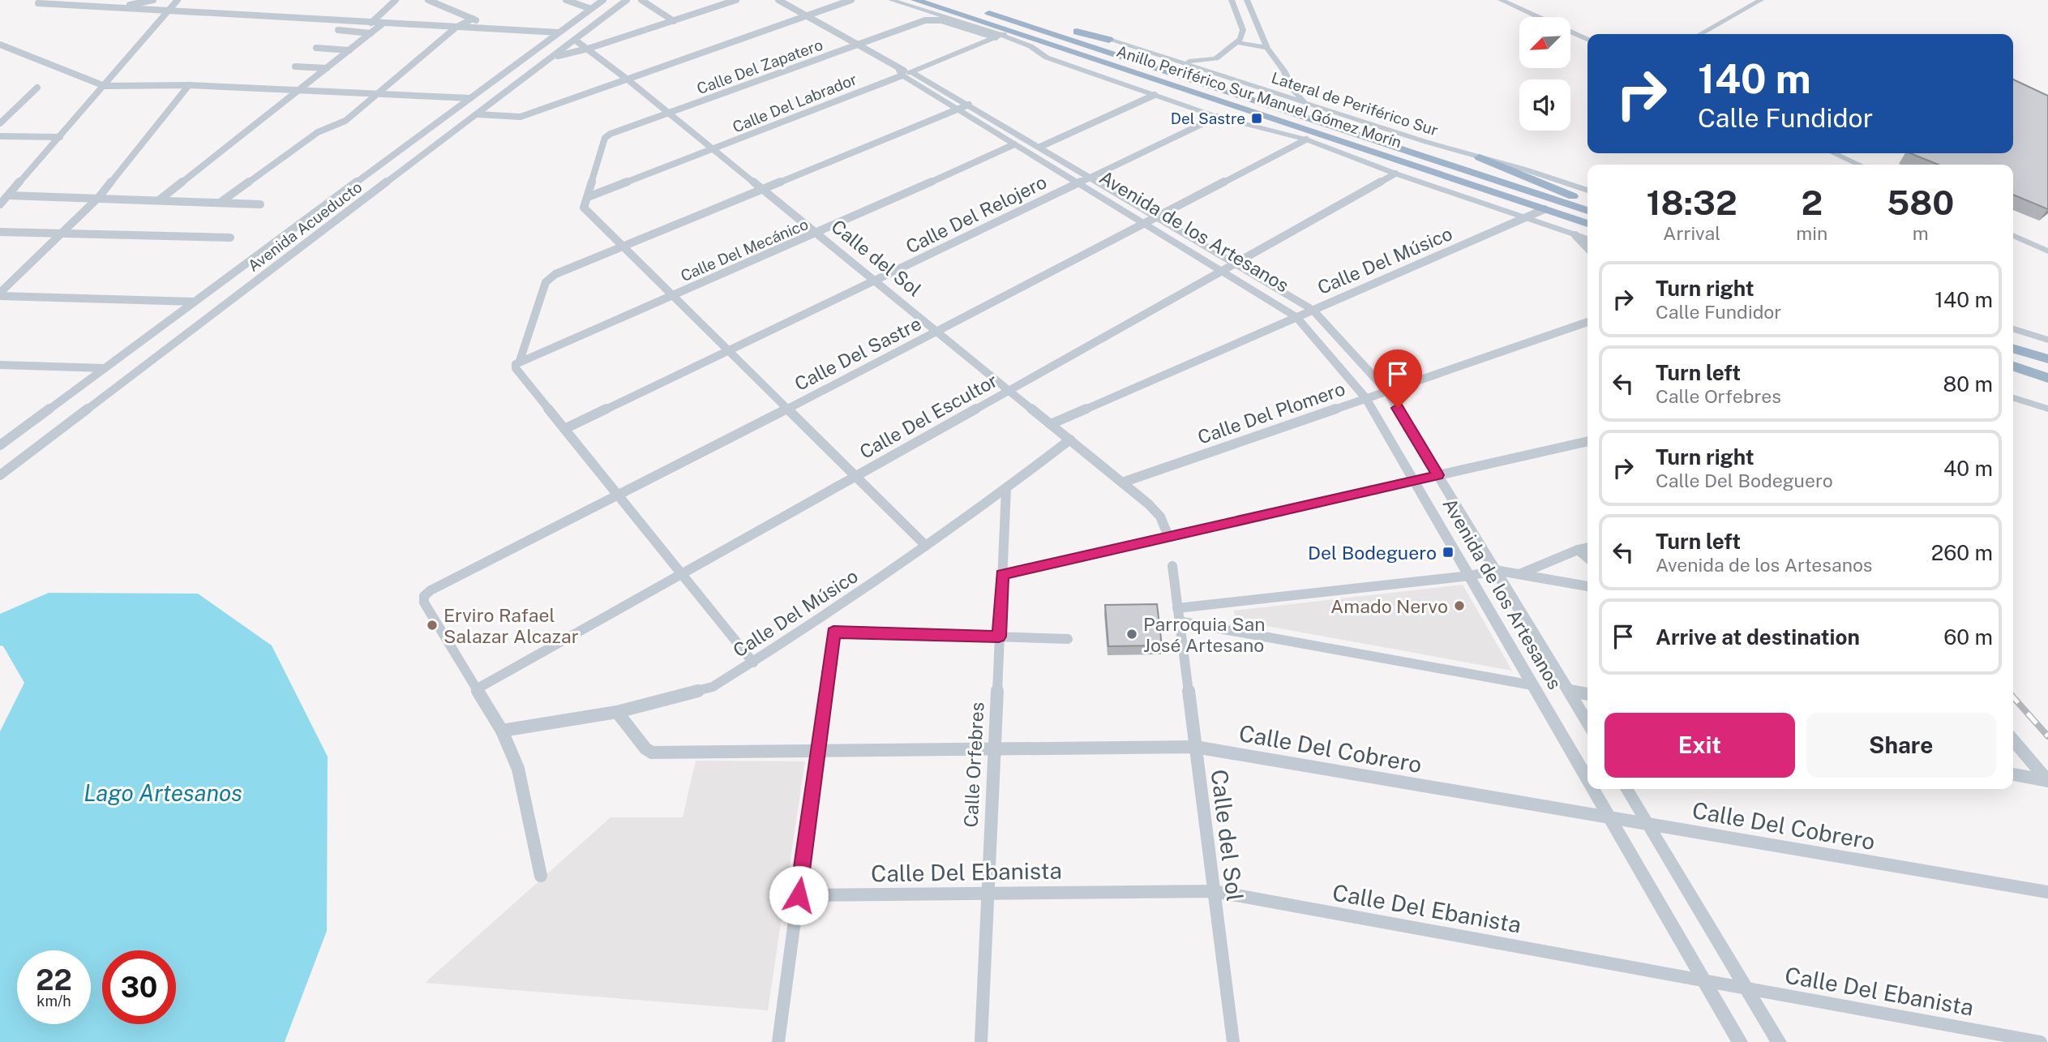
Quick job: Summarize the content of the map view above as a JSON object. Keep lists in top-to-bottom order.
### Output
{
  "streets": {
    "highway": ["Anillo Periférico Sur Manuel Gómez Morín"],
    "street": [
      "Calle Del Zapatero",
      "Calle Del Labrador",
      "Lateral de Periférico Sur",
      "Calle Del Relojero",
      "Avenida Acueducto",
      "Avenida de los Artesanos",
      "Calle Del Mecánico",
      "Calle del Sol",
      "Calle Del Músico",
      "Calle Del Sastre",
      "Calle Del Plomero",
      "Calle Del Escultor",
      "Calle Del Cobrero",
      "Calle Orfebres",
      "Calle Del Ebanista"
    ]
  },
  "crossings": [
    ["Calle Del Zapatero", "Anillo Periférico Sur Manuel Gómez Morín"],
    ["Calle Del Zapatero", "Calle Del Labrador"],
    ["Calle Del Zapatero", "Avenida de los Artesanos"],
    ["Calle Del Zapatero", "Calle del Sol"],
    ["Anillo Periférico Sur Manuel Gómez Morín", "Calle Del Labrador"],
    ["Anillo Periférico Sur Manuel Gómez Morín", "Lateral de Periférico Sur"],
    ["Anillo Periférico Sur Manuel Gómez Morín", "Calle Del Músico"],
    ["Calle Del Labrador", "Avenida de los Artesanos"],
    ["Calle Del Labrador", "Calle del Sol"],
    ["Calle Del Relojero", "Avenida de los Artesanos"],
    ["Calle Del Relojero", "Calle del Sol"],
    ["Avenida Acueducto", "Calle del Sol"],
    ["Avenida de los Artesanos", "Calle Del Mecánico"],
    ["Avenida de los Artesanos", "Calle Del Músico"],
    ["Avenida de los Artesanos", "Calle Del Sastre"],
    ["Avenida de los Artesanos", "Calle Del Plomero"],
    ["Avenida de los Artesanos", "Calle Del Escultor"],
    ["Avenida de los Artesanos", "Calle Del Cobrero"],
    ["Avenida de los Artesanos", "Calle Del Ebanista"],
    ["Calle Del Mecánico", "Calle del Sol"],
    ["Calle del Sol", "Calle Del Músico"],
    ["Calle del Sol", "Calle Del Sastre"],
    ["Calle del Sol", "Calle Del Plomero"],
    ["Calle del Sol", "Calle Del Escultor"],
    ["Calle del Sol", "Calle Del Cobrero"],
    ["Calle del Sol", "Calle Del Ebanista"],
    ["Calle Del Músico", "Calle Del Cobrero"],
    ["Calle Del Músico", "Calle Orfebres"],
    ["Calle Del Sastre", "Calle Del Escultor"],
    ["Calle Del Cobrero", "Calle Orfebres"],
    ["Calle Orfebres", "Calle Del Ebanista"]
  ],
  "water": ["Lago Artesanos"],
  "places": {
    "transit": ["Del Sastre", "Del Bodeguero"],
    "other": ["Amado Nervo", "Erviro Rafael Salazar Alcazar", "Parroquia San José Artesano"]
  },
  "north": "bottom left",
  "page": {
    "turn": ["140 m", "Calle Fundidor"],
    "eta": [
      "18:32",
      "Arrival",
      "2",
      "min",
      "580",
      "m"
    ],
    "list": [
      {
        "name": "Turn right",
        "note": "Calle Fundidor",
        "value": "140 m"
      },
      {
        "name": "Turn left",
        "note": "Calle Orfebres",
        "value": "80 m"
      },
      {
        "name": "Turn right",
        "note": "Calle Del Bodeguero",
        "value": "40 m"
      },
      {
        "name": "Turn left",
        "note": "Avenida de los Artesanos",
        "value": "260 m"
      },
      {
        "name": "Arrive at destination",
        "value": "60 m"
      }
    ],
    "buttons": ["Exit", "Share"],
    "speed": "22 km/h",
    "limit": "30"
  }
}
